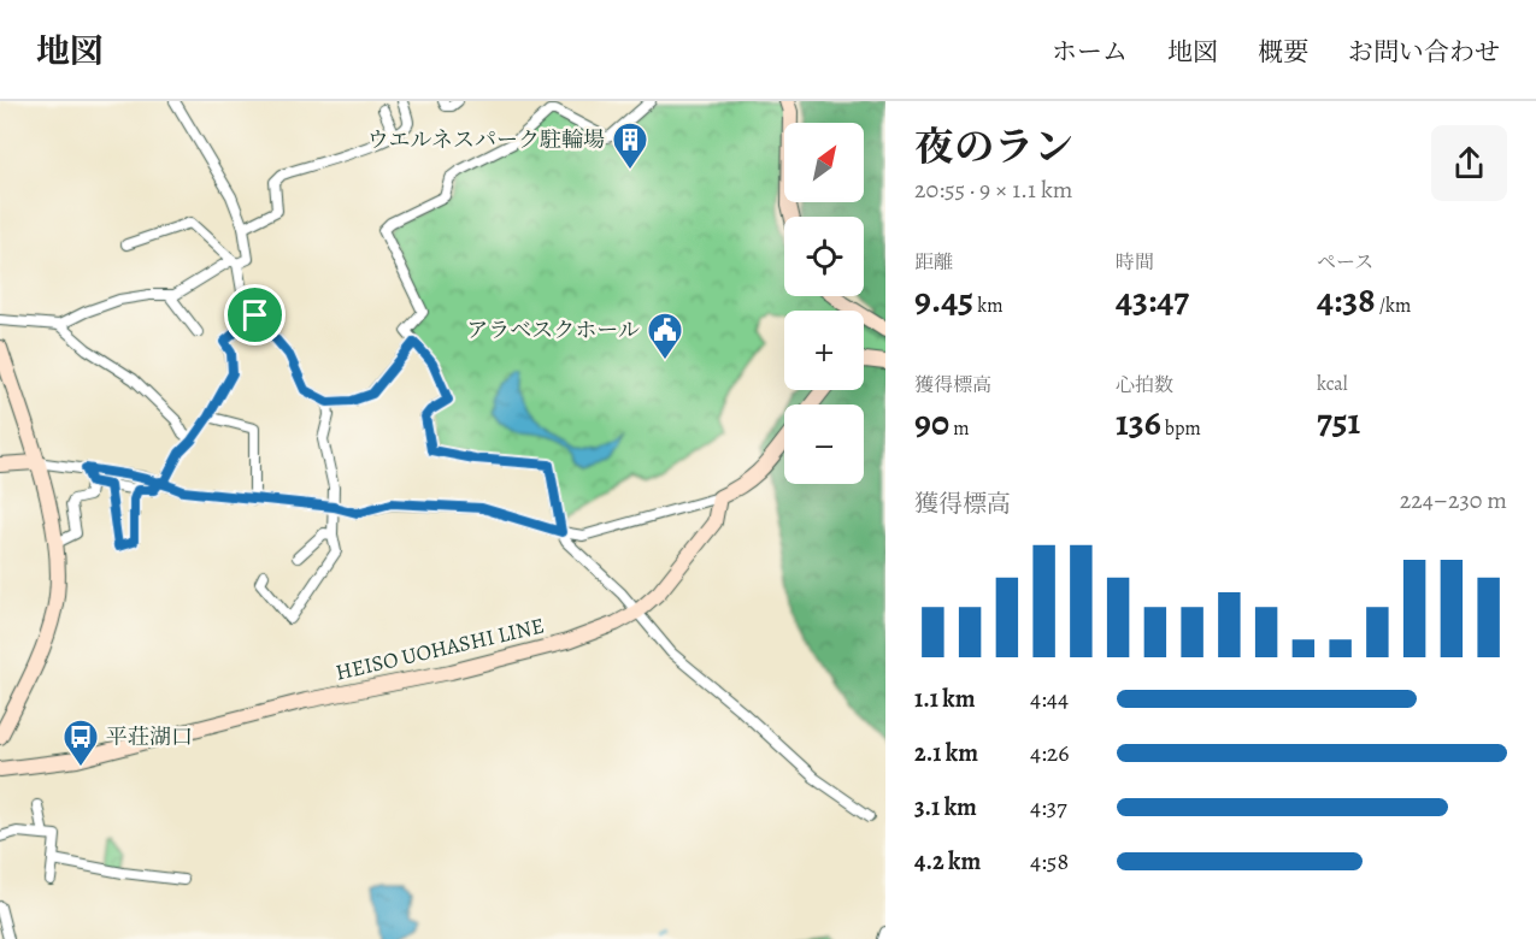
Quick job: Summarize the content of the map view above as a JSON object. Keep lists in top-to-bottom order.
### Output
{
  "streets": {
    "main road": ["HEISO UOHASHI LINE"]
  },
  "places": {
    "building": ["ウエルネスパーク駐輪場"],
    "public building": ["アラベスクホール"],
    "bus stop": ["平荘湖口"]
  },
  "north": "top right",
  "page": {
    "header": "地図",
    "nav": [
      "ホーム",
      "地図",
      "概要",
      "お問い合わせ"
    ],
    "heading": ["夜のラン", "20:55 · 9 × 1.1 km"],
    "map_buttons": ["+", "−"],
    "stats": [
      ["距離", "9.45 km"],
      ["時間", "43:47"],
      ["ペース", "4:38 /km"],
      ["獲得標高", "90 m"],
      ["心拍数", "136 bpm"],
      ["kcal", "751"]
    ],
    "chart": ["獲得標高", "224–230 m"],
    "list": [
      {
        "name": "1.1 km",
        "note": "4:44"
      },
      {
        "name": "2.1 km",
        "note": "4:26"
      },
      {
        "name": "3.1 km",
        "note": "4:37"
      },
      {
        "name": "4.2 km",
        "note": "4:58"
      }
    ]
  }
}
